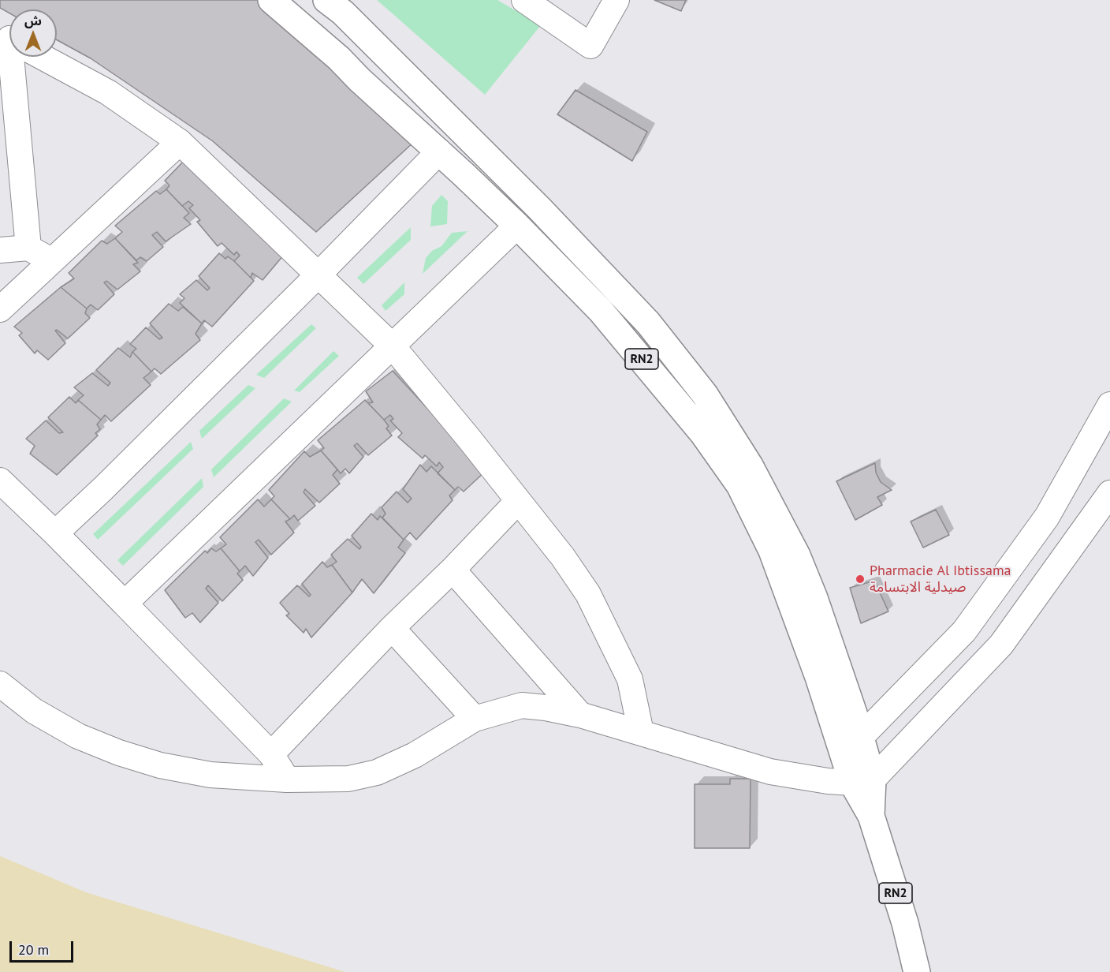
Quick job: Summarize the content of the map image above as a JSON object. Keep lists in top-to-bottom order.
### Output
{
  "streets": {
    "main road": ["RN2"]
  },
  "places": ["Pharmacie Al Ibtissama صيدلية الابتسامة"],
  "scale_bar": "20 m",
  "north": "top"
}
